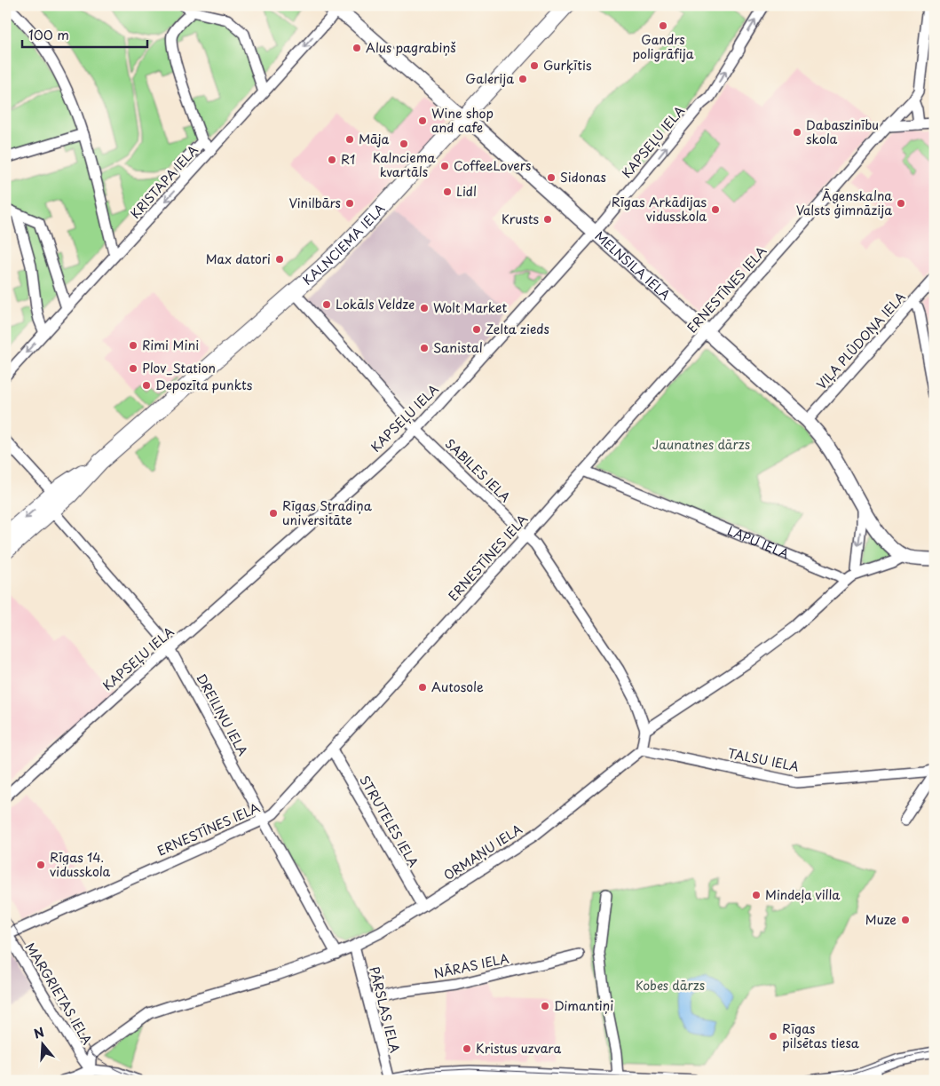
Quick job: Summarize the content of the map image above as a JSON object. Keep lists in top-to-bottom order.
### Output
{
  "streets": {
    "main road": ["KALNCIEMA IELA"],
    "street": [
      "KAPSEĻU IELA",
      "KRISTAPA IELA",
      "MELNSILA IELA",
      "ERNESTĪNES IELA",
      "VIĻA PLŪDOŅA IELA",
      "SABILES IELA",
      "LAPU IELA",
      "DREILIŅU IELA",
      "TALSU IELA",
      "STRUTELES IELA",
      "ORMAŅU IELA",
      "NĀRAS IELA",
      "MARGRIETAS IELA",
      "PĀRSLAS IELA"
    ]
  },
  "crossings": [
    ["KAPSEĻU IELA", "MELNSILA IELA"],
    ["KAPSEĻU IELA", "SABILES IELA"],
    ["KAPSEĻU IELA", "DREILIŅU IELA"],
    ["KRISTAPA IELA", "MELNSILA IELA"],
    ["KALNCIEMA IELA", "MELNSILA IELA"],
    ["KALNCIEMA IELA", "SABILES IELA"],
    ["KALNCIEMA IELA", "DREILIŅU IELA"],
    ["MELNSILA IELA", "ERNESTĪNES IELA"],
    ["MELNSILA IELA", "VIĻA PLŪDOŅA IELA"],
    ["ERNESTĪNES IELA", "SABILES IELA"],
    ["ERNESTĪNES IELA", "LAPU IELA"],
    ["ERNESTĪNES IELA", "DREILIŅU IELA"],
    ["ERNESTĪNES IELA", "STRUTELES IELA"],
    ["ERNESTĪNES IELA", "MARGRIETAS IELA"],
    ["DREILIŅU IELA", "ORMAŅU IELA"],
    ["TALSU IELA", "ORMAŅU IELA"],
    ["STRUTELES IELA", "ORMAŅU IELA"],
    ["ORMAŅU IELA", "MARGRIETAS IELA"],
    ["ORMAŅU IELA", "PĀRSLAS IELA"],
    ["NĀRAS IELA", "PĀRSLAS IELA"]
  ],
  "one_way": ["KRISTAPA IELA"],
  "parks": ["Jaunatnes dārzs", "Kobes dārzs"],
  "places": [
    "Gandrs poligrāfija",
    "Alus pagrabiņš",
    "Gurķītis",
    "Galerija",
    "Wine shop and cafe",
    "Dabaszinību skola",
    "Māja",
    "Kalnciema kvartāls",
    "R1",
    "CoffeeLovers",
    "Sidonas",
    "Lidl",
    "Vinilbārs",
    "Āgenskalna Valsts ģimnāzija",
    "Rīgas Arkādijas vidusskola",
    "Krusts",
    "Max datori",
    "Lokāls Veldze",
    "Wolt Market",
    "Zelta zieds",
    "Rimi Mini",
    "Sanistal",
    "Plov_Station",
    "Depozīta punkts",
    "Rīgas Stradiņa universitāte",
    "Autosole",
    "Rīgas 14. vidusskola",
    "Mindeļa villa",
    "Muze",
    "Dimantiņi",
    "Rīgas pilsētas tiesa",
    "Kristus uzvara"
  ],
  "scale_bar": "100 m",
  "north": "top"
}
